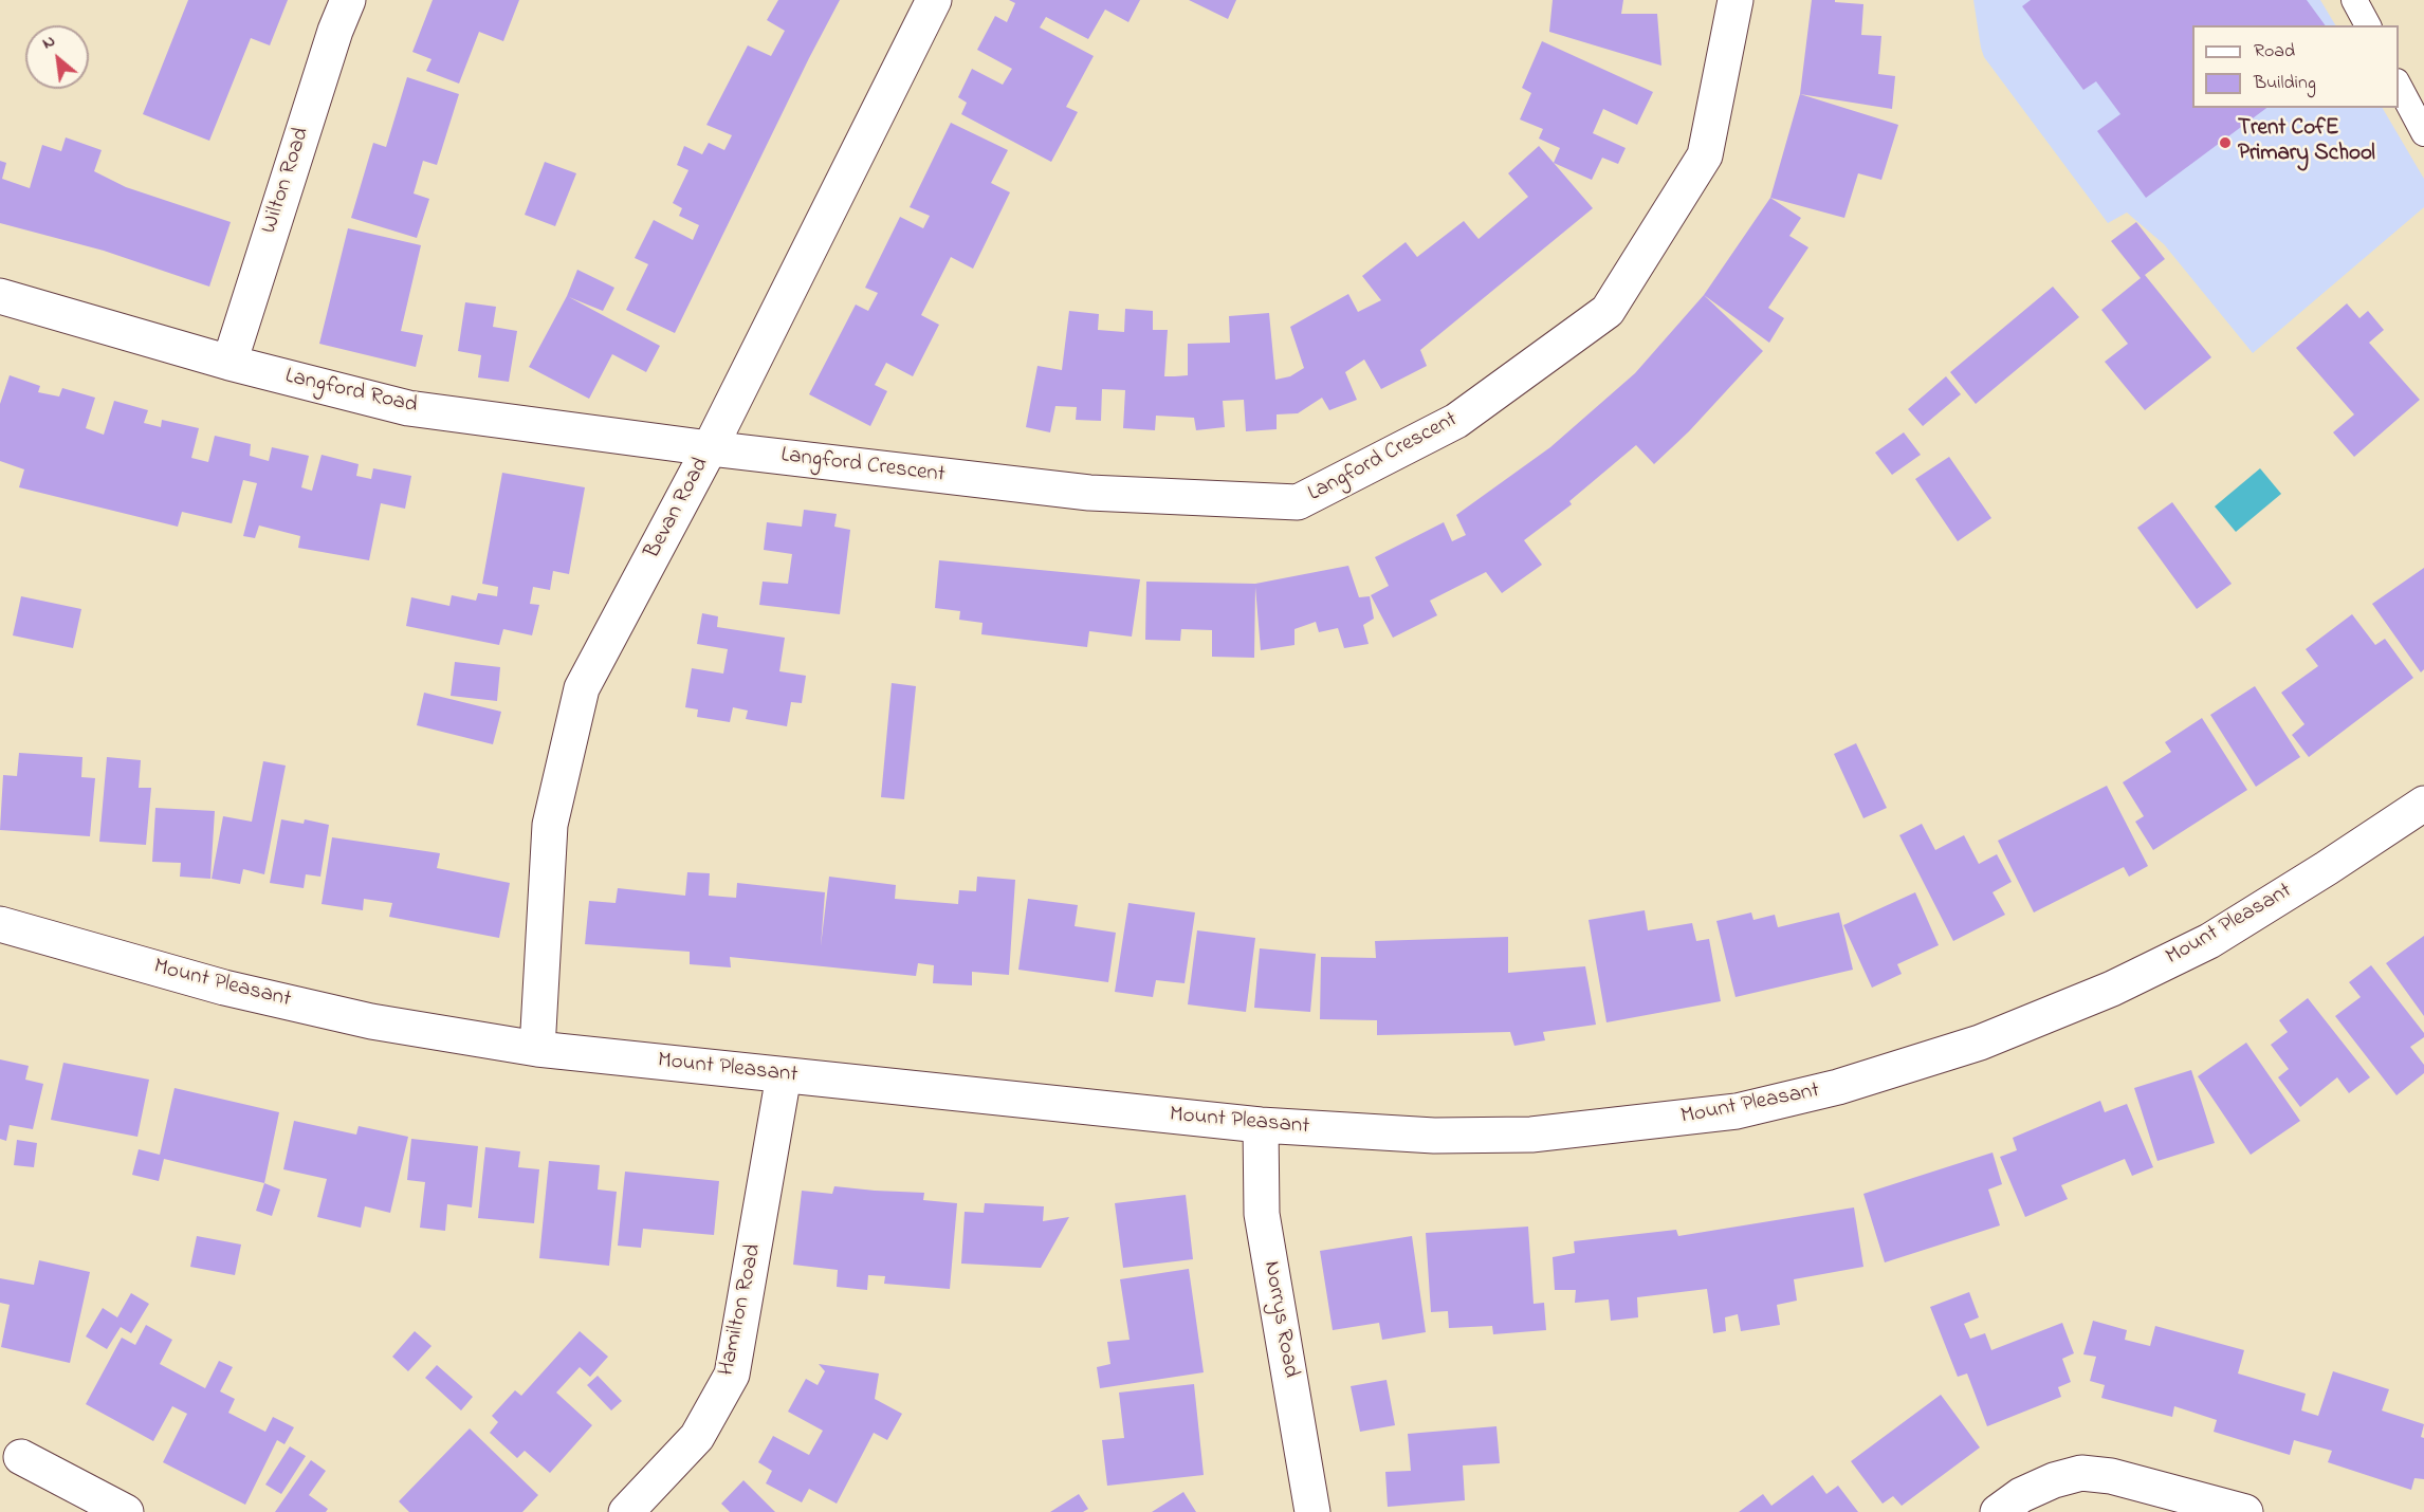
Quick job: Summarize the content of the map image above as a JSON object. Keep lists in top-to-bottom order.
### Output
{
  "streets": {
    "street": [
      "Wilton Road",
      "Langford Road",
      "Langford Crescent",
      "Bevan Road",
      "Mount Pleasant",
      "Hamilton Road",
      "Norrys Road"
    ]
  },
  "crossings": [
    ["Wilton Road", "Langford Road"],
    ["Langford Road", "Langford Crescent"],
    ["Langford Road", "Bevan Road"],
    ["Langford Crescent", "Bevan Road"],
    ["Bevan Road", "Mount Pleasant"],
    ["Mount Pleasant", "Hamilton Road"],
    ["Mount Pleasant", "Norrys Road"]
  ],
  "places": ["Trent CofE Primary School"],
  "legend": ["Road", "Building"],
  "north": "top left"
}
